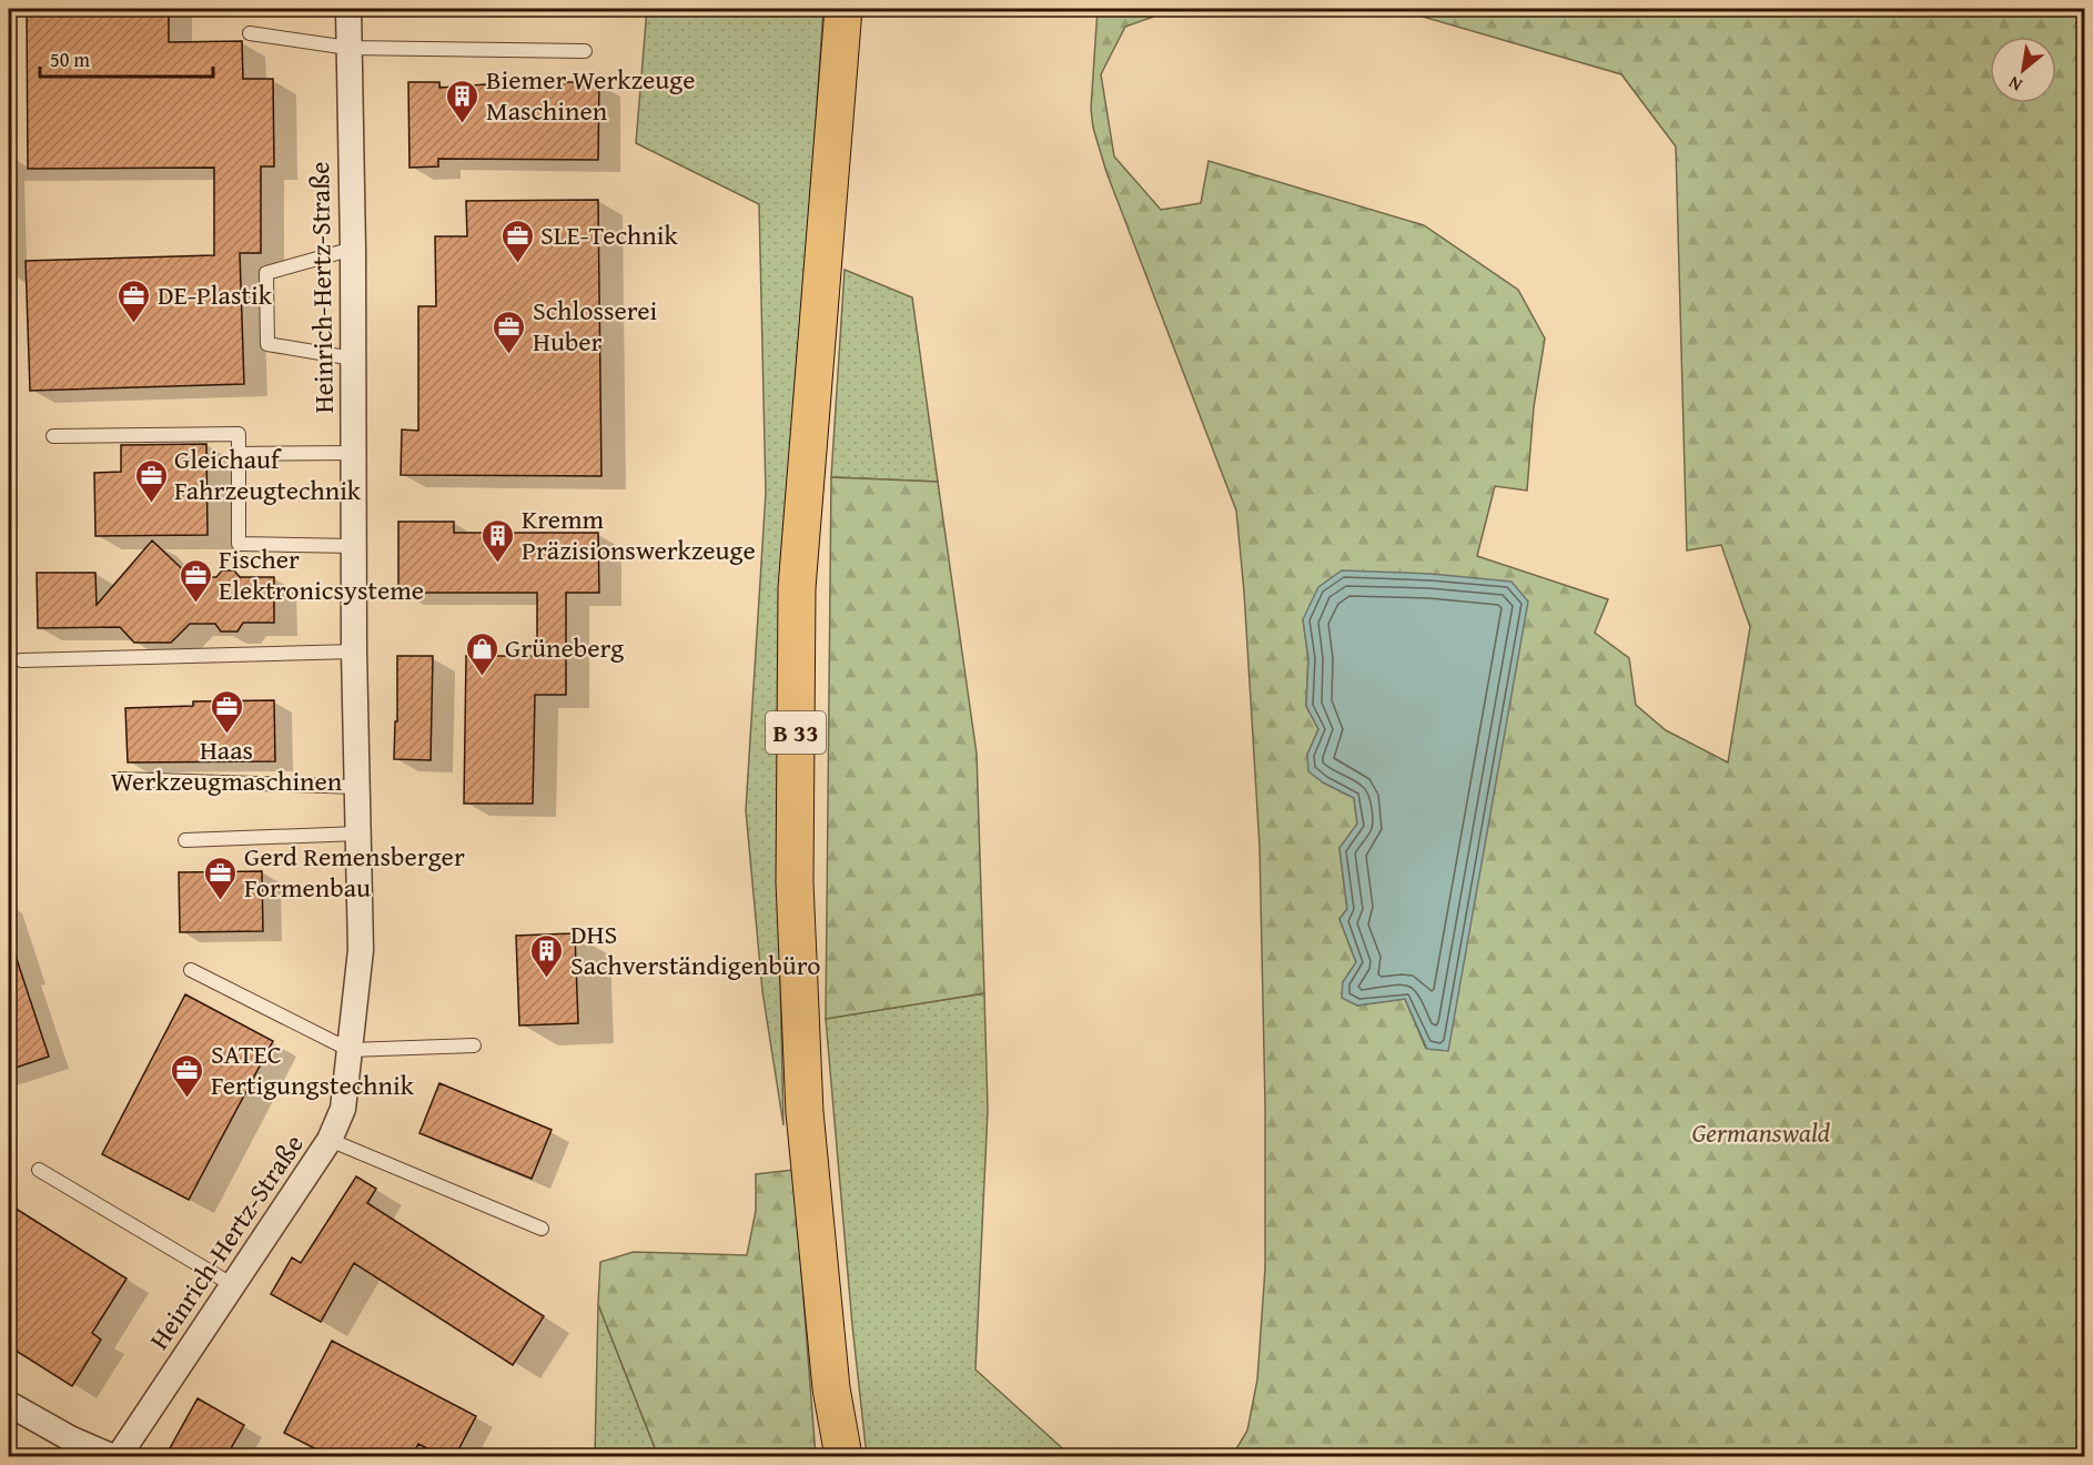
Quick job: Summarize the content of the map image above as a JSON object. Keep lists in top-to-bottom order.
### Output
{
  "streets": {
    "main road": ["B 33"],
    "street": ["Heinrich-Hertz-Straße"]
  },
  "parks": ["Germanswald"],
  "places": {
    "building": ["Biemer Werkzeuge Maschinen", "Kremm Präzisionswerkzeuge", "DHS Sachverständigenbüro"],
    "office": [
      "SLE-Technik",
      "DE-Plastik",
      "Schlosserei Huber",
      "Gleichauf Fahrzeugtechnik",
      "Fischer Elektronicsysteme",
      "Haas Werkzeugmaschinen",
      "Gerd Remensberger Formenbau",
      "SATEC Fertigungstechnik"
    ],
    "shop": ["Grüneberg"]
  },
  "scale_bar": "50 m",
  "north": "bottom left"
}
